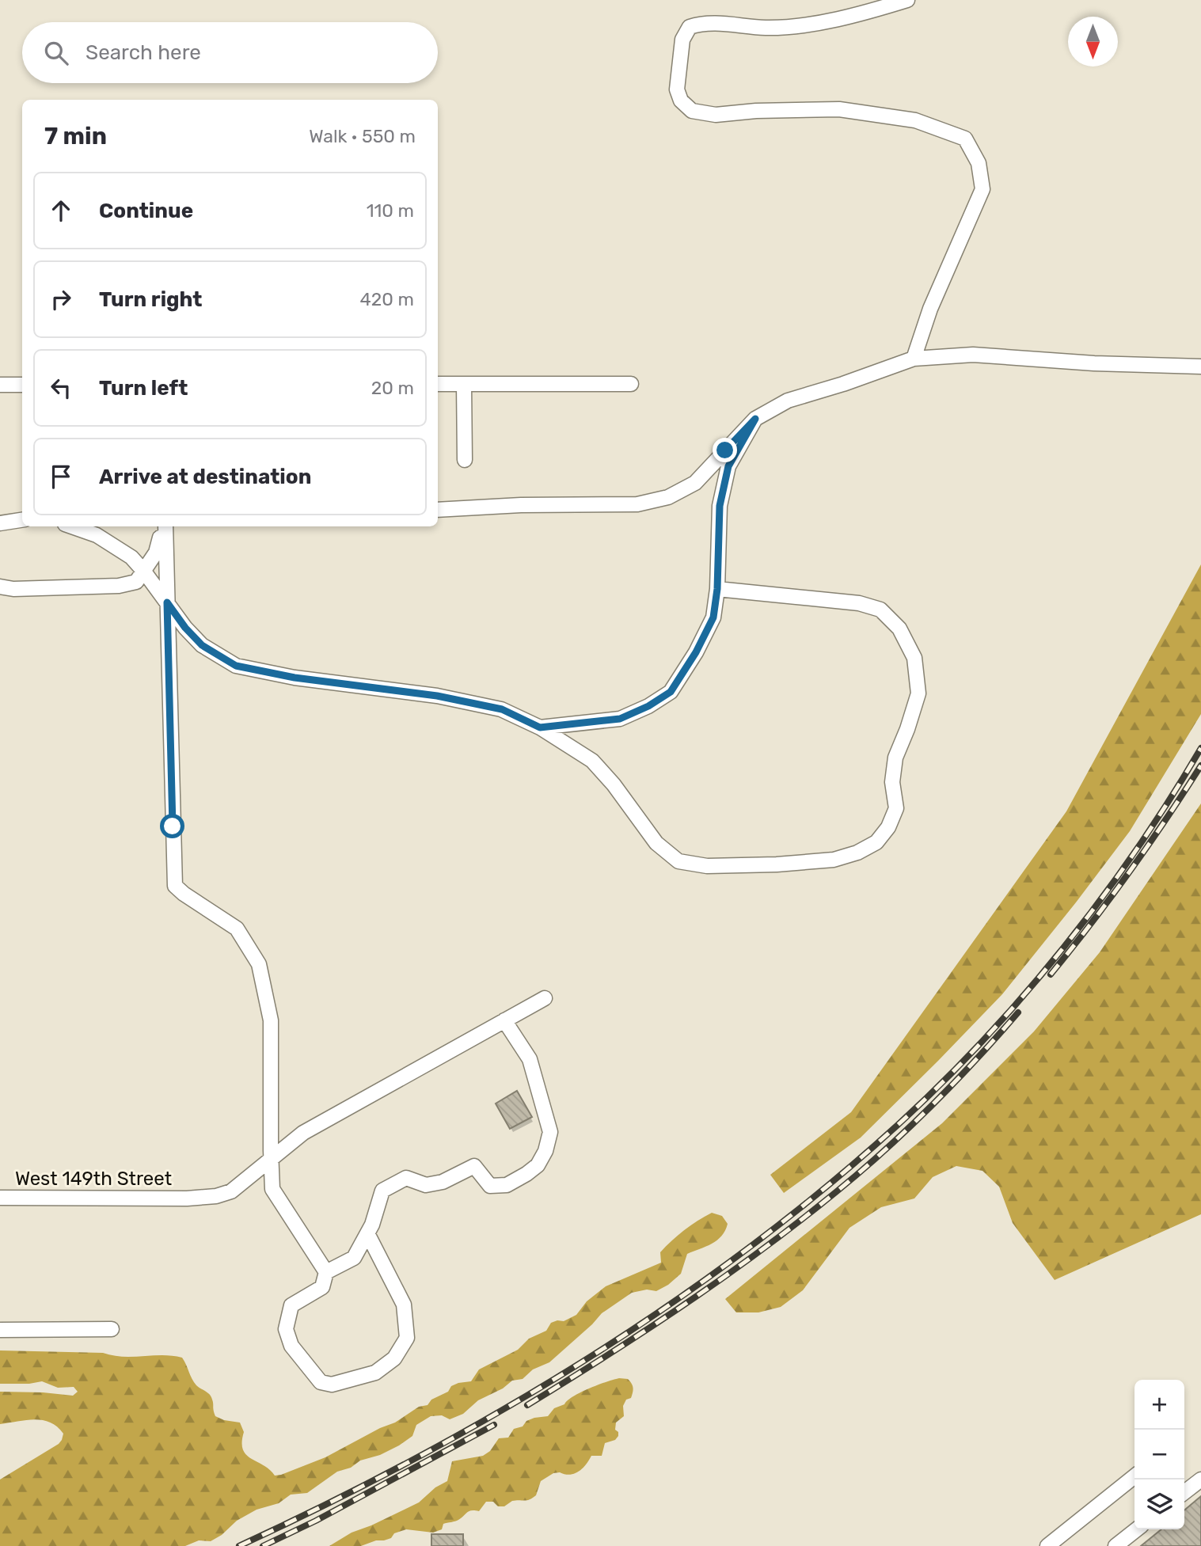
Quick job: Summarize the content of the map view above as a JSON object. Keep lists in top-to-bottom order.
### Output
{
  "streets": {
    "street": ["West 149th Street"]
  },
  "north": "bottom",
  "page": {
    "search": "Search here",
    "heading": ["7 min", "Walk · 550 m"],
    "list": [
      ["Continue", "110 m"],
      ["Turn right", "420 m"],
      ["Turn left", "20 m"],
      "Arrive at destination"
    ],
    "map_buttons": ["+", "−"]
  }
}
